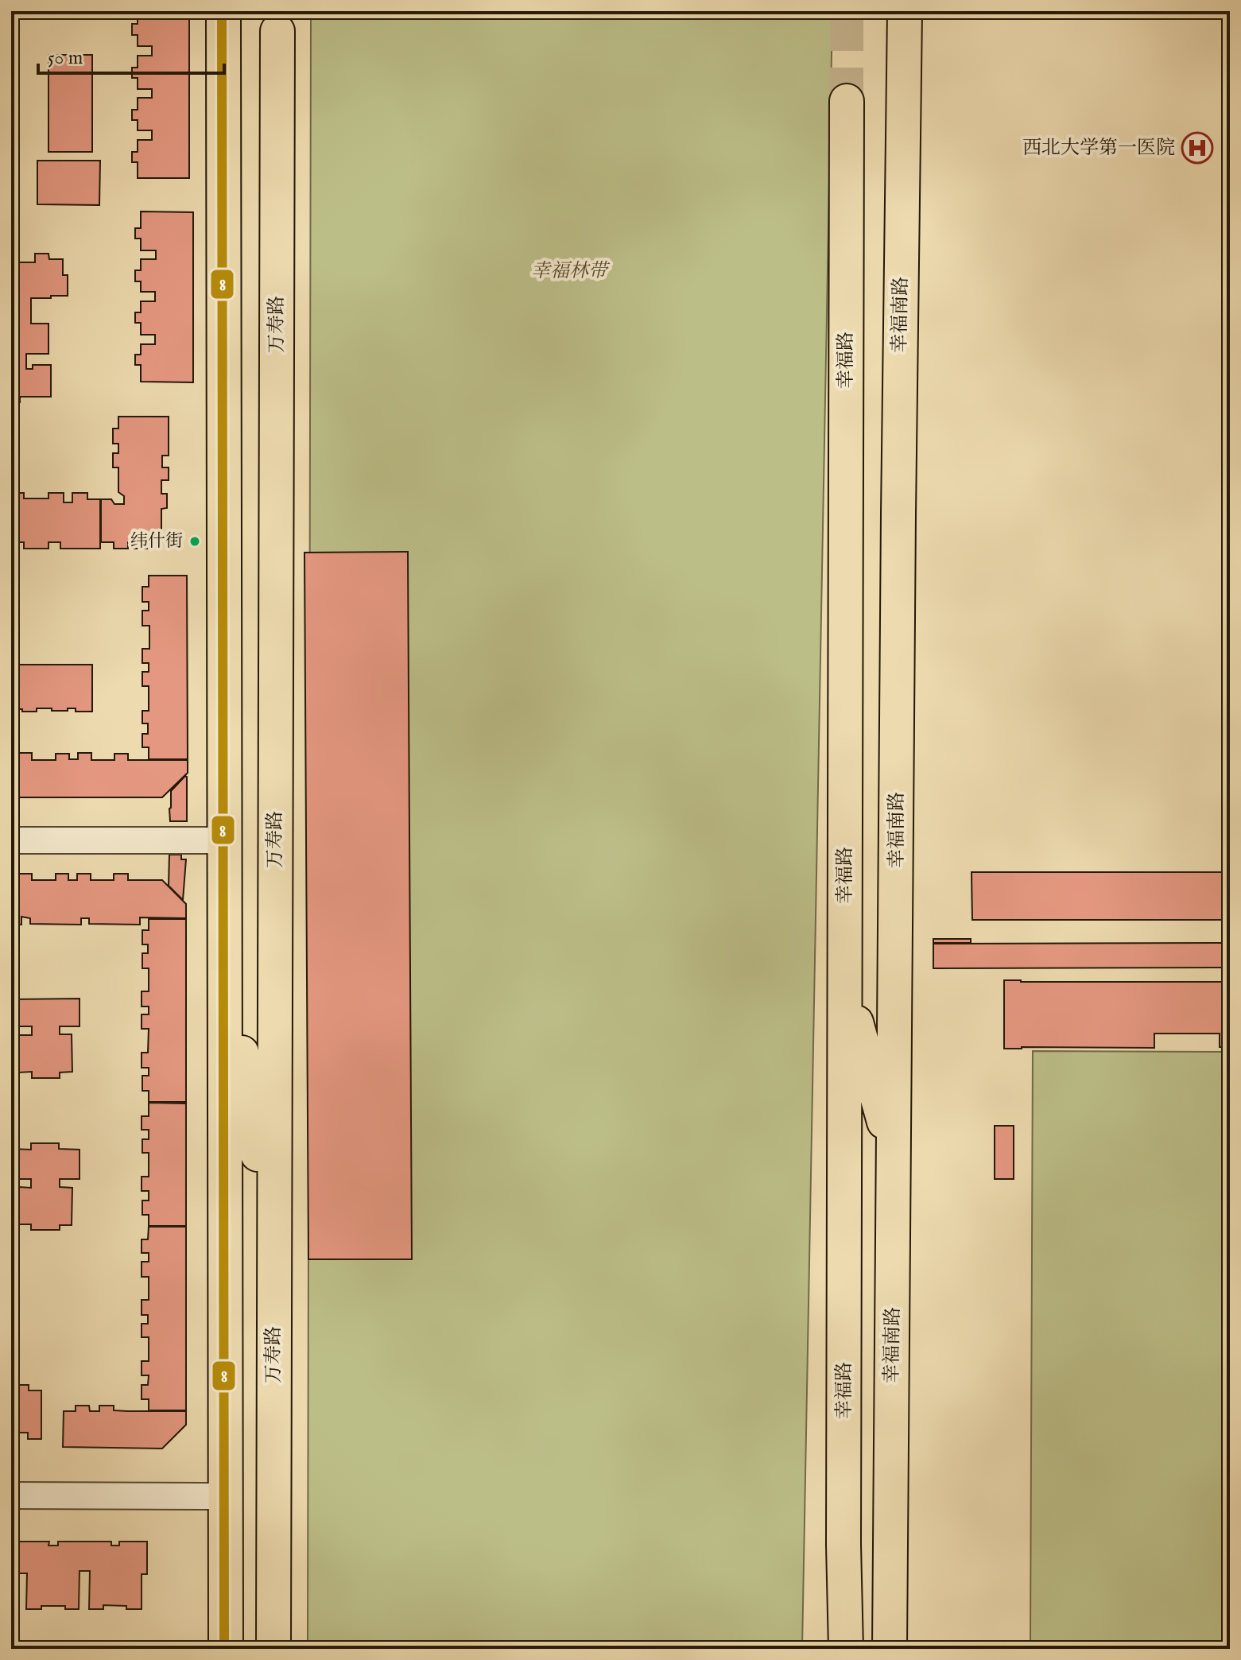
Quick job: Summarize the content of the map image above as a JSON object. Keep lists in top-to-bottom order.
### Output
{
  "streets": {
    "main road": ["幸福南路", "万寿路", "幸福路"]
  },
  "parks": ["幸福林带"],
  "places": {
    "hospital": ["西北大学第一医院"],
    "other": ["纬什街"]
  },
  "lines": ["transit line 8"],
  "scale_bar": "50 m"
}
